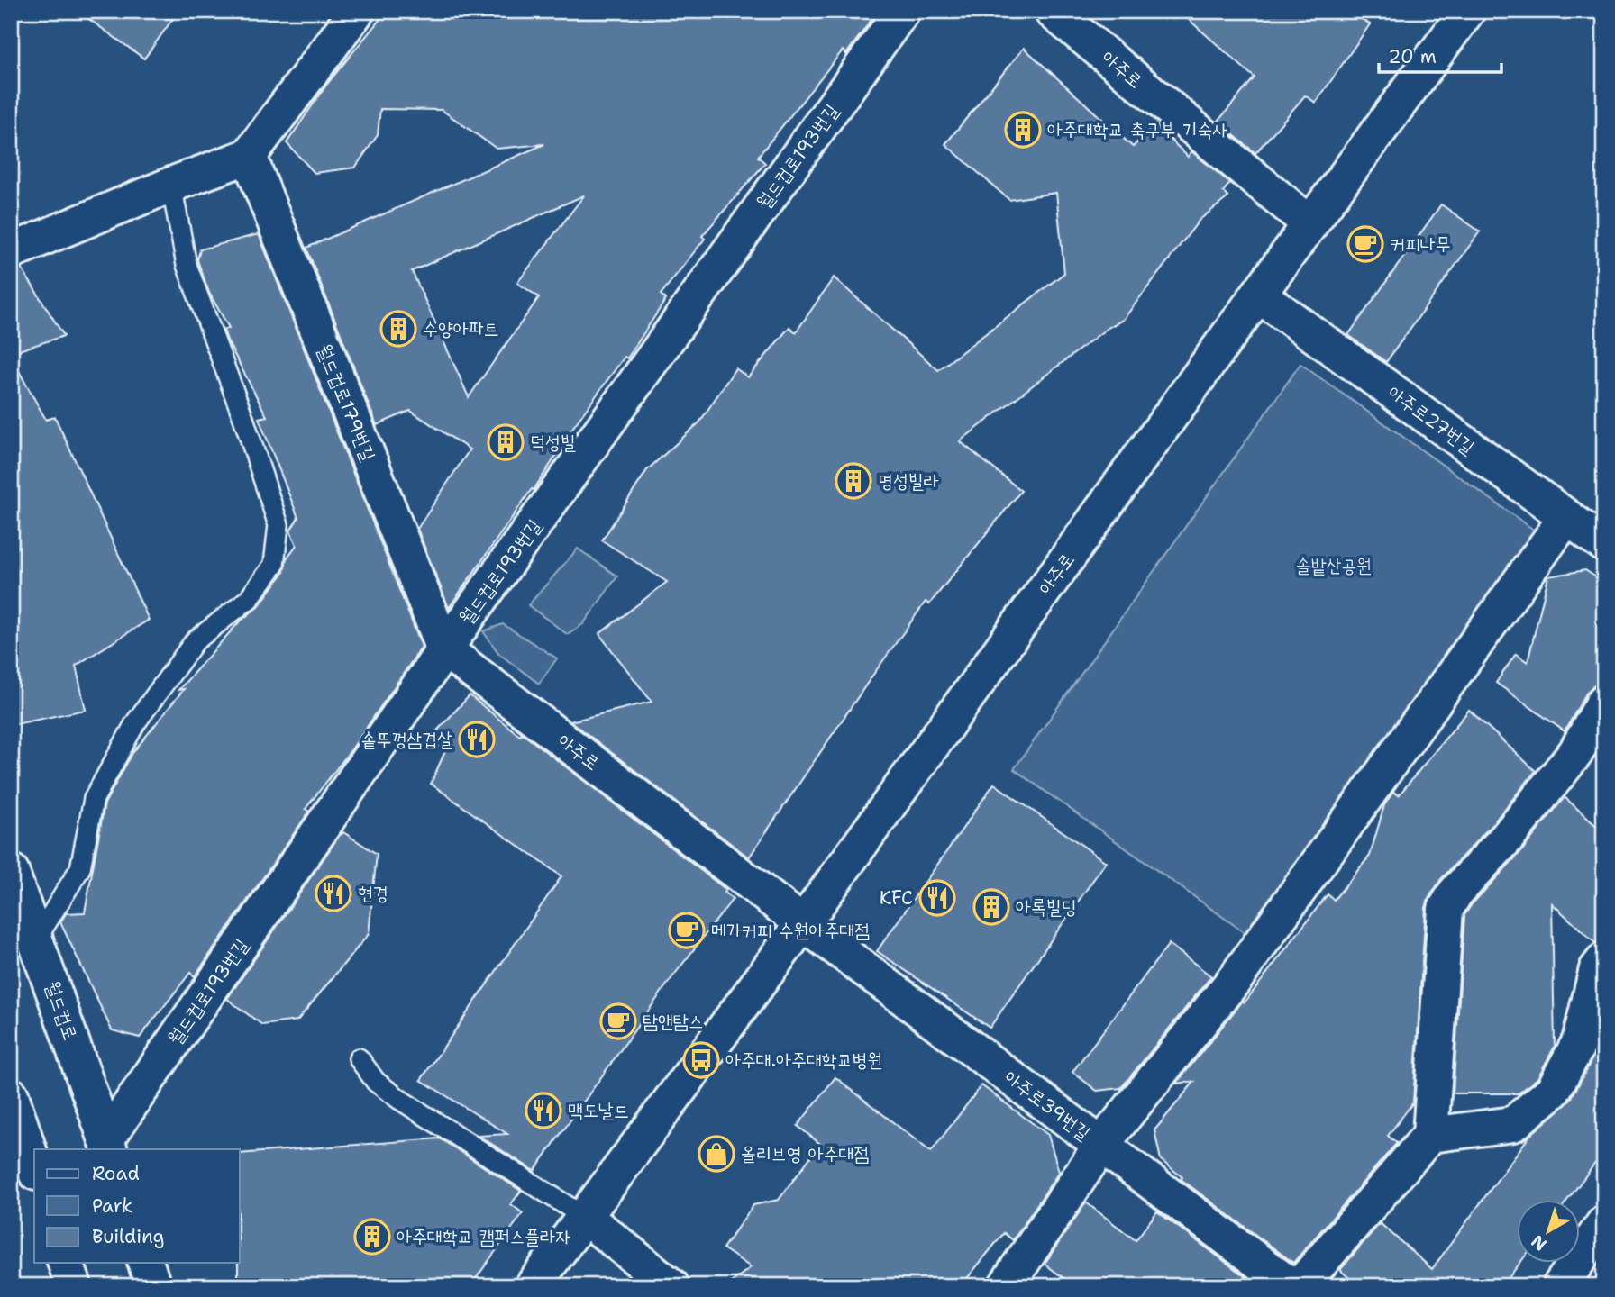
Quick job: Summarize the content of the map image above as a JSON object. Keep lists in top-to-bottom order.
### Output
{
  "streets": {
    "street": [
      "아주로",
      "월드컵로193번길",
      "월드컵로179번길",
      "아주로27번길",
      "월드컵로",
      "아주로39번길"
    ]
  },
  "crossings": [
    ["아주로", "월드컵로193번길"],
    ["아주로", "월드컵로179번길"],
    ["아주로", "아주로27번길"],
    ["아주로", "아주로39번길"],
    ["월드컵로193번길", "월드컵로179번길"],
    ["월드컵로193번길", "월드컵로"]
  ],
  "parks": ["솔밭산공원"],
  "places": {
    "building": [
      "아주대학교 축구부 기숙사",
      "수양아파트",
      "덕성빌",
      "명성빌라",
      "아록빌딩",
      "아주대학교 캠퍼스플라자"
    ],
    "cafe": ["커피나무", "메가커피 수원아주대점", "탐앤탐스"],
    "restaurant": [
      "솥뚜껑삼겹살",
      "현경",
      "KFC",
      "맥도날드"
    ],
    "bus stop": ["아주대.아주대학교병원"],
    "shop": ["올리브영 아주대점"]
  },
  "legend": ["Road", "Park", "Building"],
  "scale_bar": "20 m",
  "north": "bottom left"
}
